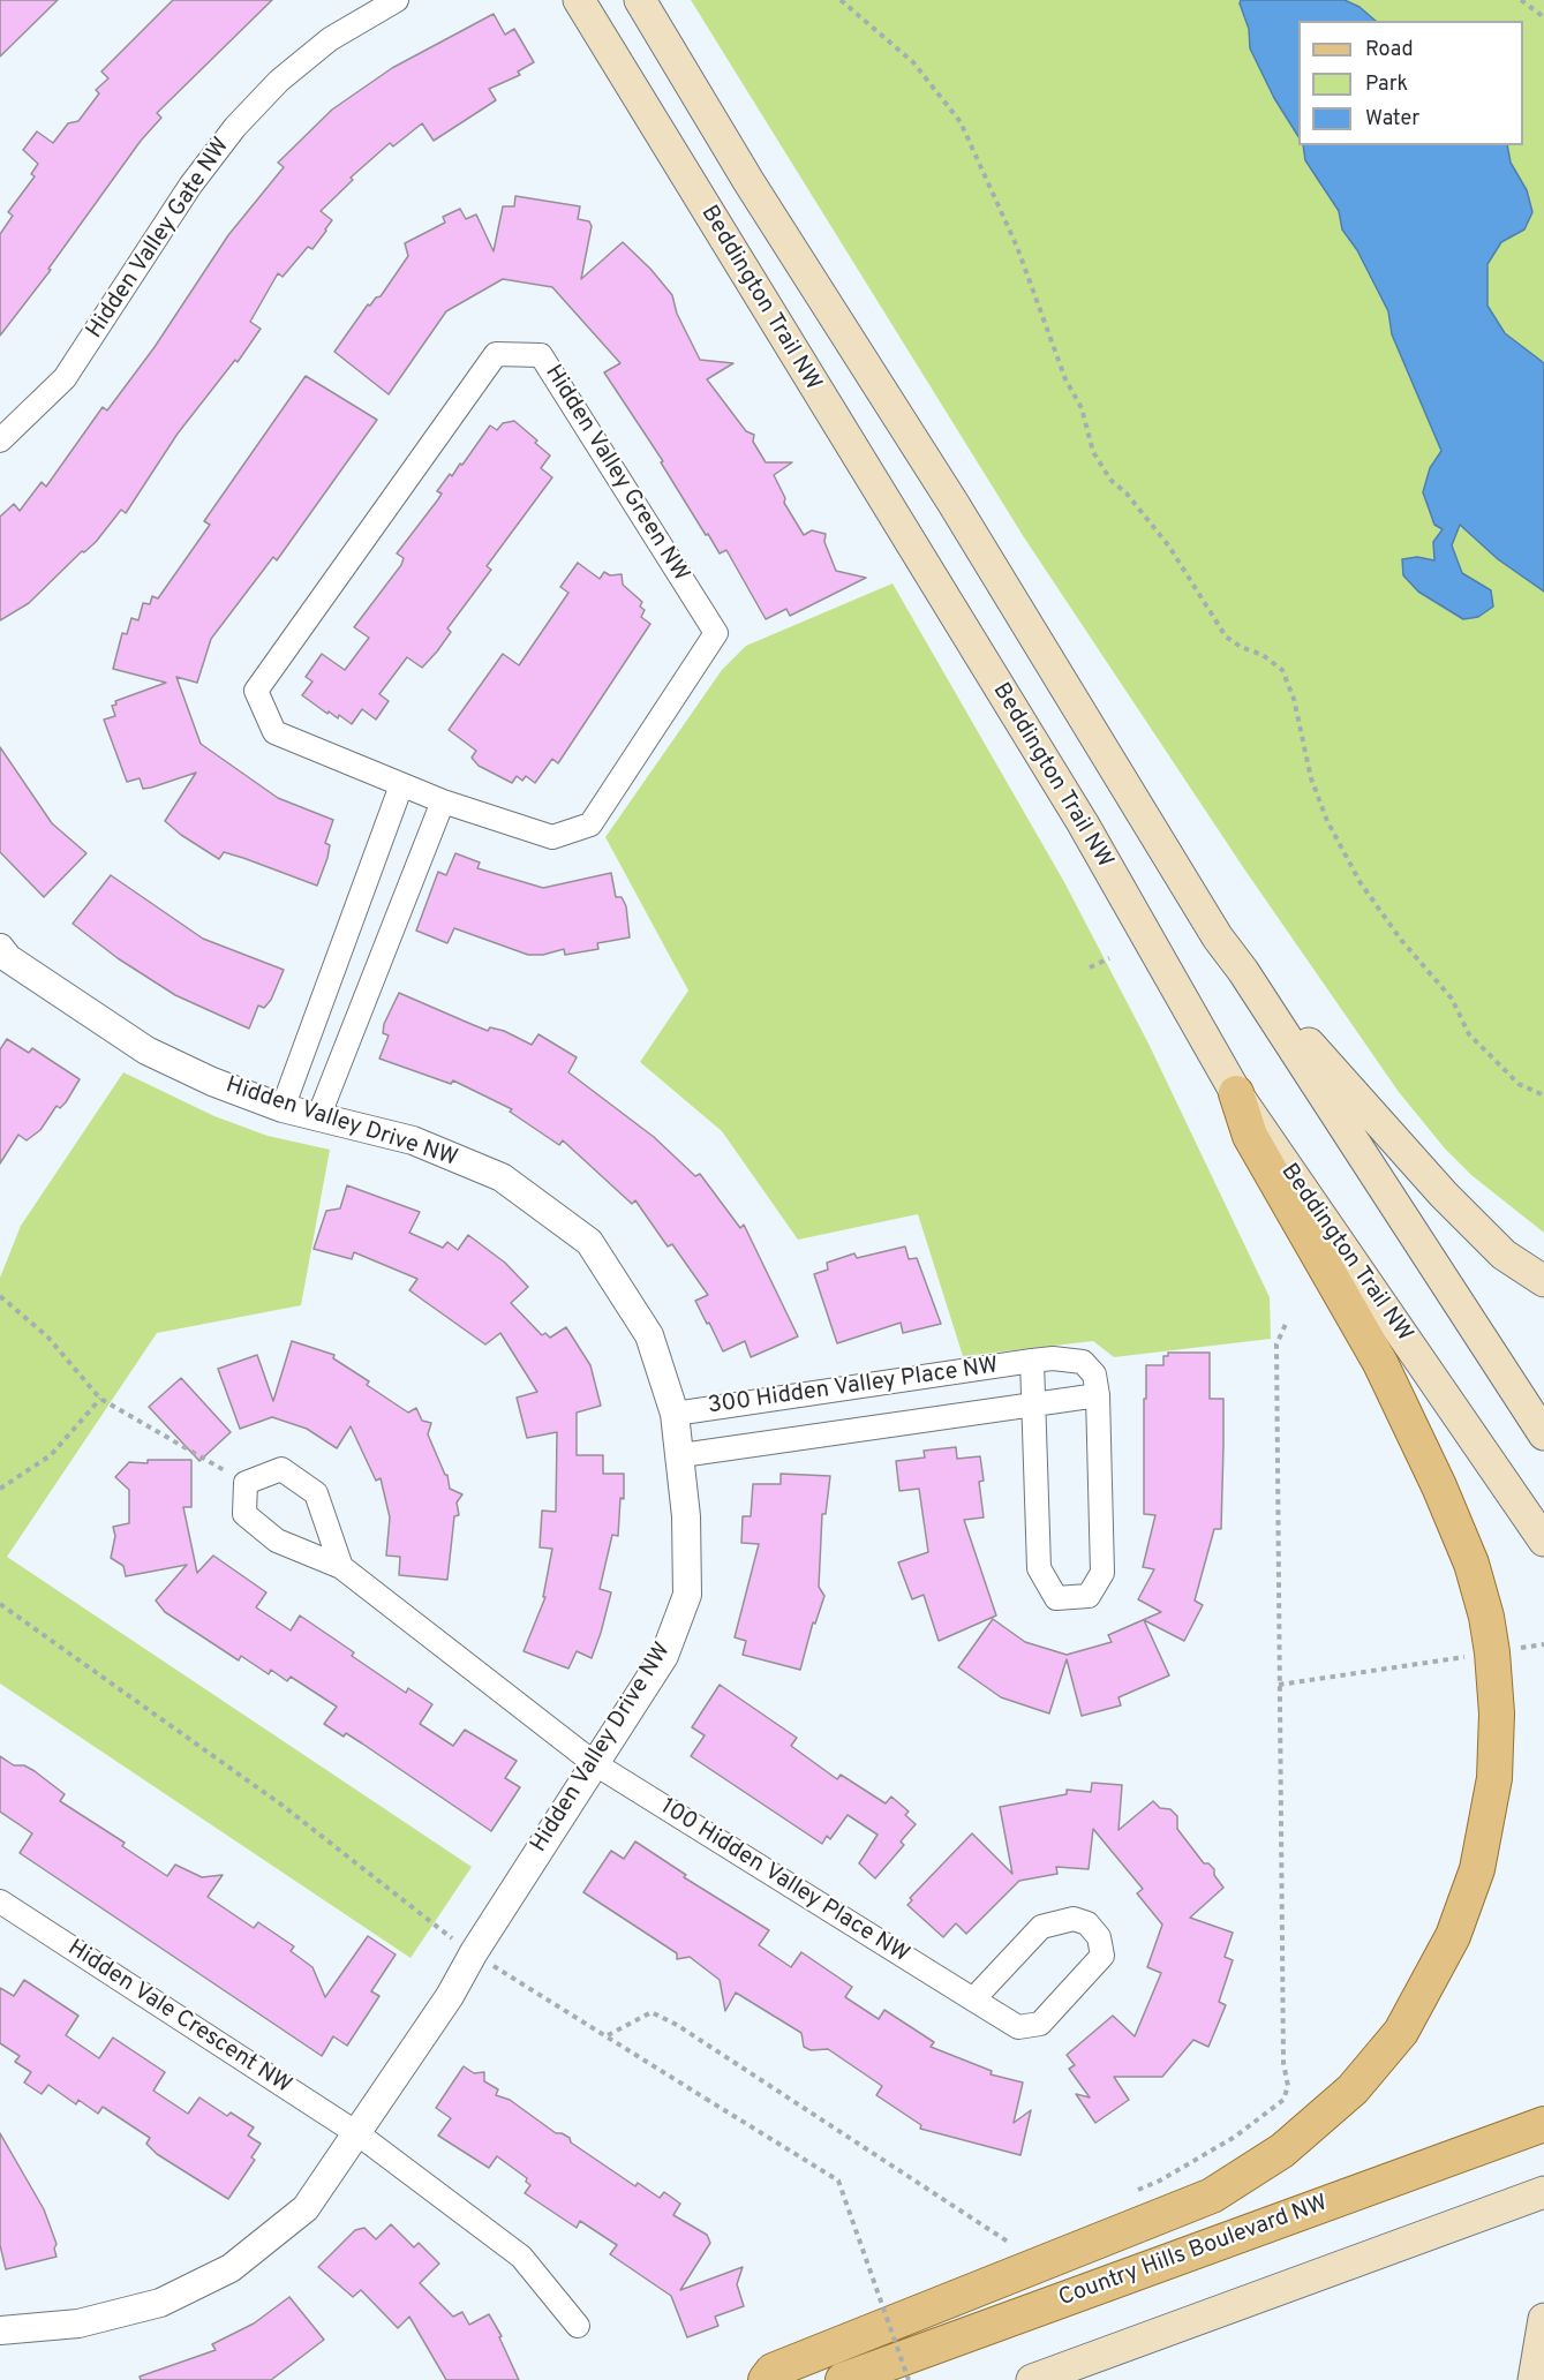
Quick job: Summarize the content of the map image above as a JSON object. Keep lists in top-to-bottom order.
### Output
{
  "streets": {
    "main road": ["Beddington Trail NW", "Country Hills Boulevard NW"],
    "street": [
      "Hidden Valley Gate NW",
      "Hidden Valley Green NW",
      "Hidden Valley Drive NW",
      "300 Hidden Valley Place NW",
      "100 Hidden Valley Place NW",
      "Hidden Vale Crescent NW"
    ]
  },
  "crossings": [
    ["Hidden Valley Drive NW", "300 Hidden Valley Place NW"],
    ["Hidden Valley Drive NW", "100 Hidden Valley Place NW"],
    ["Hidden Valley Drive NW", "Hidden Vale Crescent NW"]
  ],
  "legend": ["Road", "Park", "Water"]
}
